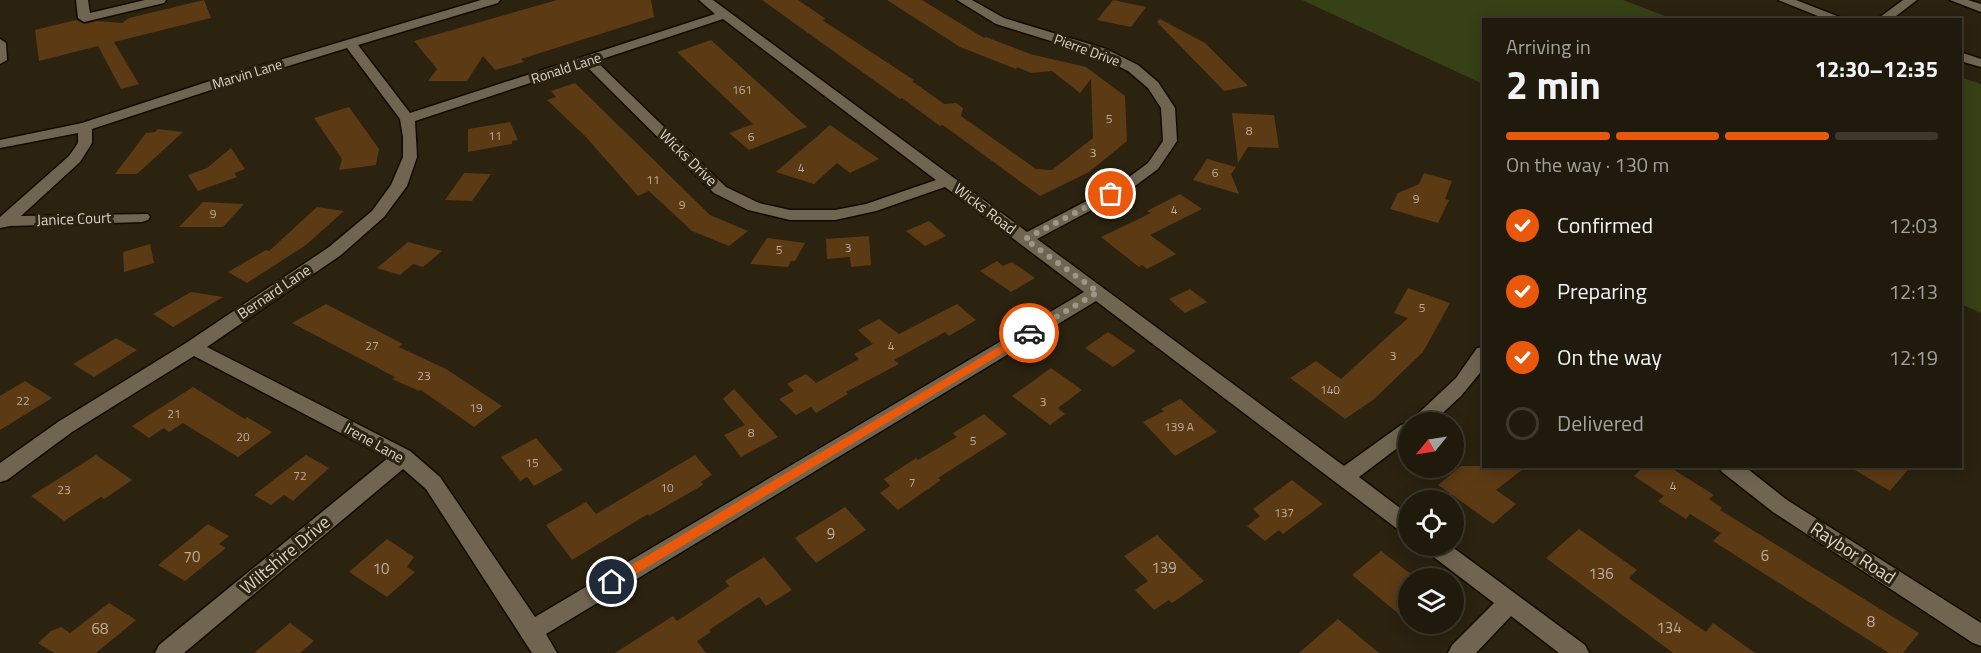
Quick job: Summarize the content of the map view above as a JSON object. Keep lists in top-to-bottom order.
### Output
{
  "streets": {
    "street": [
      "Pierre Drive",
      "Ronald Lane",
      "Marvin Lane",
      "Wicks Drive",
      "Wicks Road",
      "Janice Court",
      "Bernard Lane",
      "Irene Lane",
      "Raybor Road",
      "Wiltshire Drive"
    ]
  },
  "crossings": [
    ["Pierre Drive", "Wicks Road"],
    ["Ronald Lane", "Wicks Drive"],
    ["Ronald Lane", "Wicks Road"],
    ["Ronald Lane", "Bernard Lane"],
    ["Wicks Drive", "Wicks Road"],
    ["Bernard Lane", "Irene Lane"],
    ["Irene Lane", "Wiltshire Drive"]
  ],
  "house_numbers": [
    "161",
    "5",
    "8",
    "11",
    "6",
    "3",
    "4",
    "6",
    "11",
    "9",
    "9",
    "4",
    "9",
    "3",
    "5",
    "5",
    "27",
    "4",
    "3",
    "23",
    "140",
    "22",
    "3",
    "19",
    "21",
    "139 A",
    "8",
    "20",
    "5",
    "15",
    "72",
    "7",
    "4",
    "10",
    "23",
    "137",
    "9",
    "6",
    "70",
    "139",
    "10",
    "136",
    "8",
    "134",
    "68"
  ],
  "north": "bottom left",
  "page": {
    "heading": ["2 min", "Arriving in", "12:30–12:35"],
    "bar": "On the way · 130 m",
    "list": [
      ["Confirmed", "12:03"],
      ["Preparing", "12:13"],
      ["On the way", "12:19"],
      "Delivered"
    ]
  }
}
